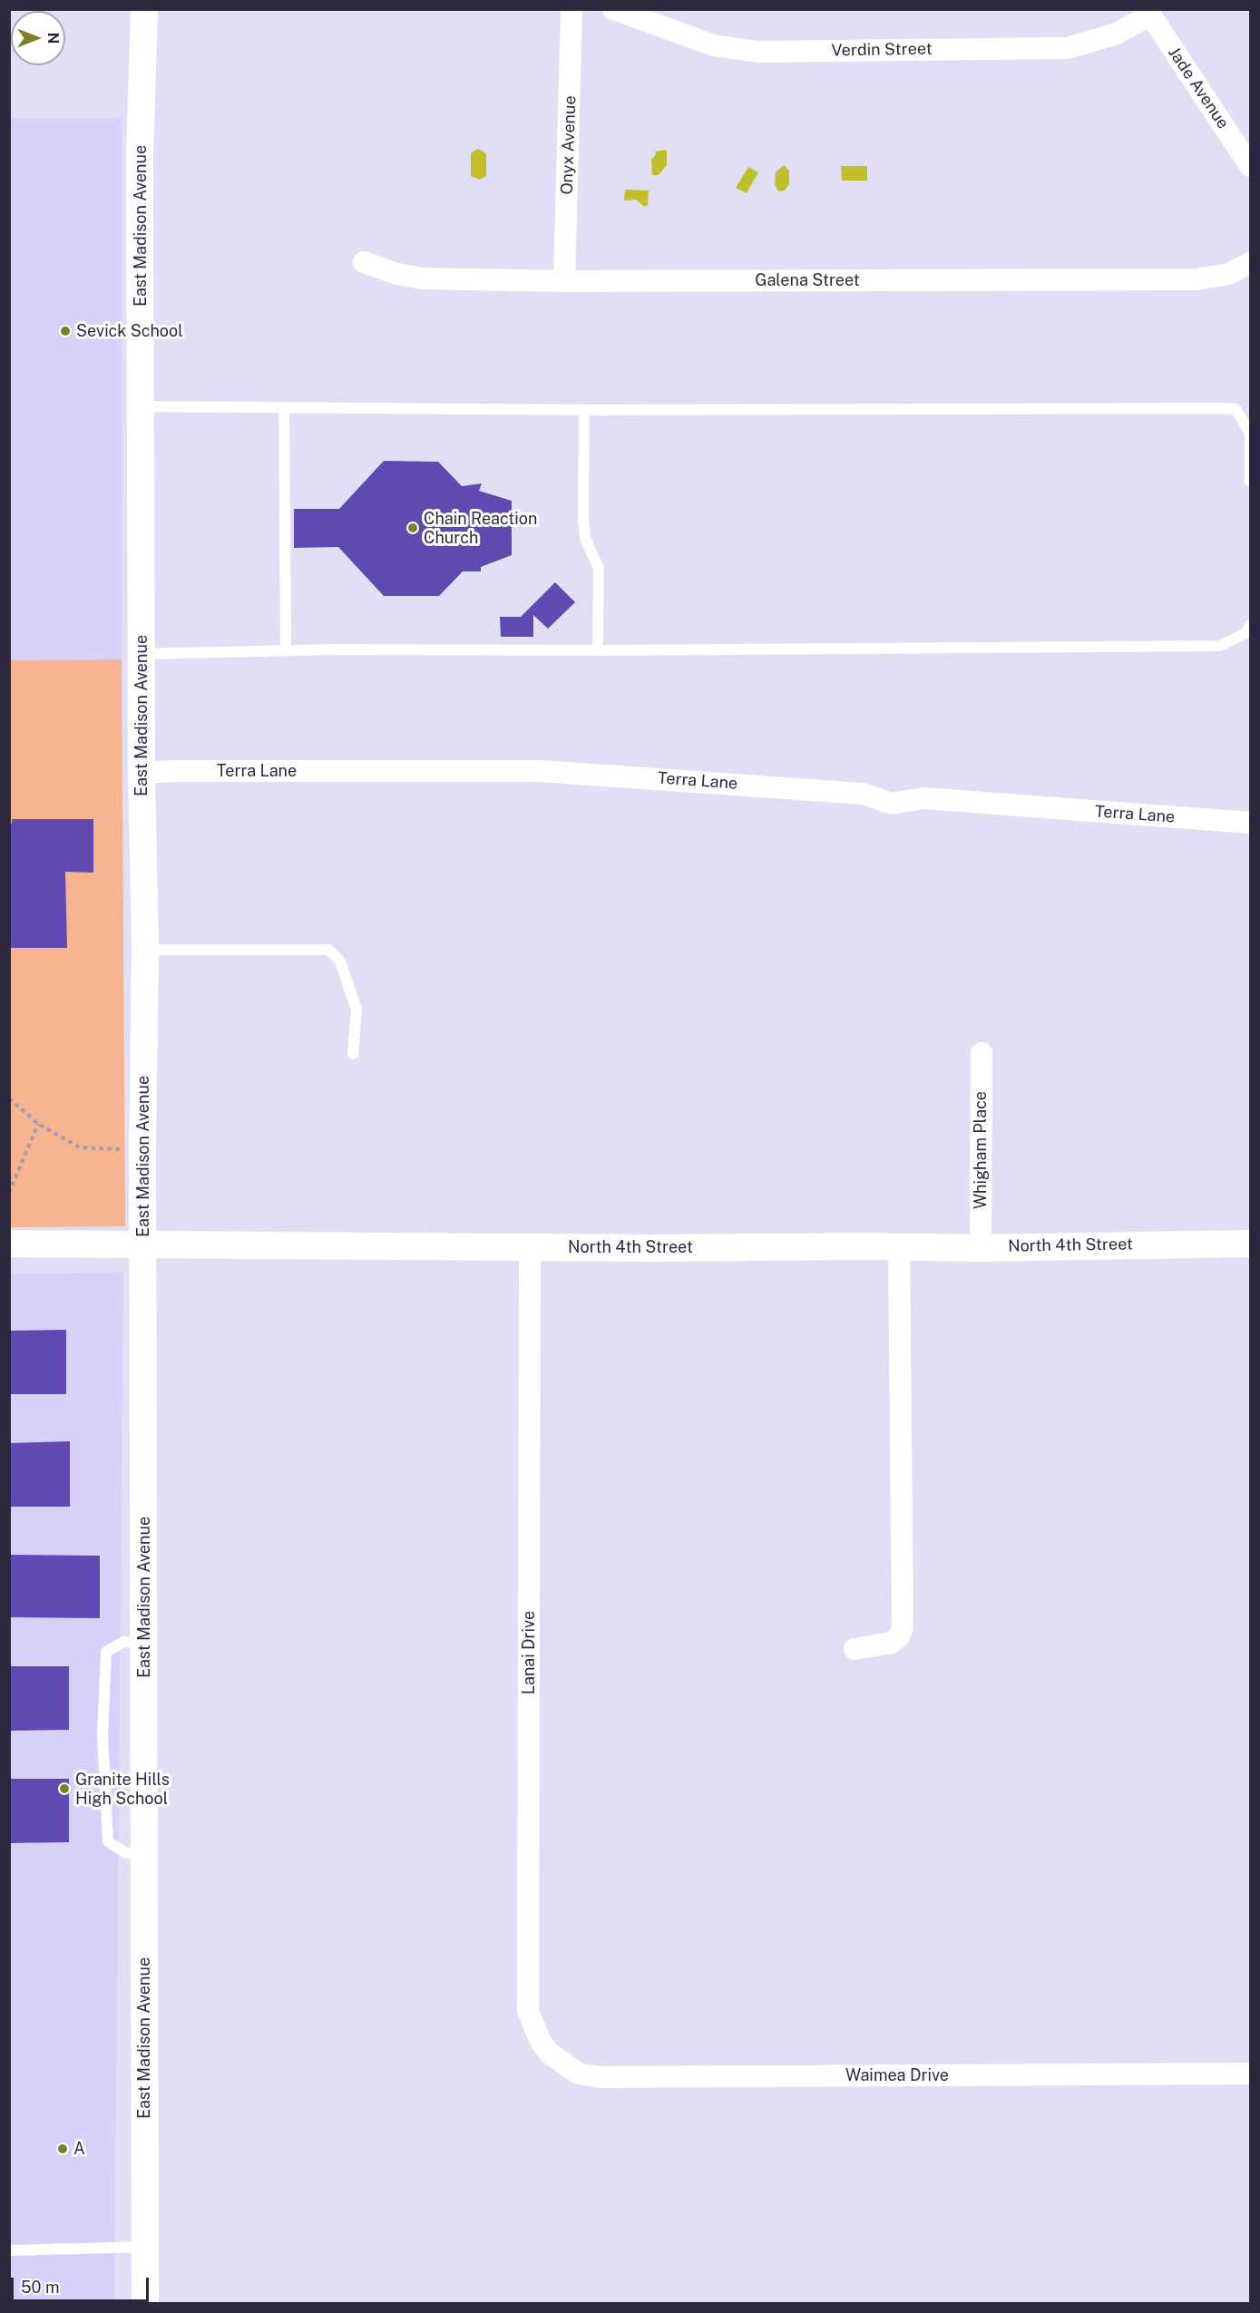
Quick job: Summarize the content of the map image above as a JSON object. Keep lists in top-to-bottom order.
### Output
{
  "streets": {
    "street": [
      "Verdin Street",
      "Jade Avenue",
      "Onyx Avenue",
      "East Madison Avenue",
      "Galena Street",
      "Terra Lane",
      "Whigham Place",
      "North 4th Street",
      "Lanai Drive",
      "Waimea Drive"
    ]
  },
  "crossings": [
    ["Verdin Street", "Jade Avenue"],
    ["Onyx Avenue", "Galena Street"],
    ["East Madison Avenue", "Terra Lane"],
    ["East Madison Avenue", "North 4th Street"],
    ["Whigham Place", "North 4th Street"],
    ["North 4th Street", "Lanai Drive"],
    ["Lanai Drive", "Waimea Drive"]
  ],
  "places": [
    "Sevick School",
    "Chain Reaction Church",
    "Granite Hills High School",
    "A"
  ],
  "scale_bar": "50 m",
  "north": "right"
}
